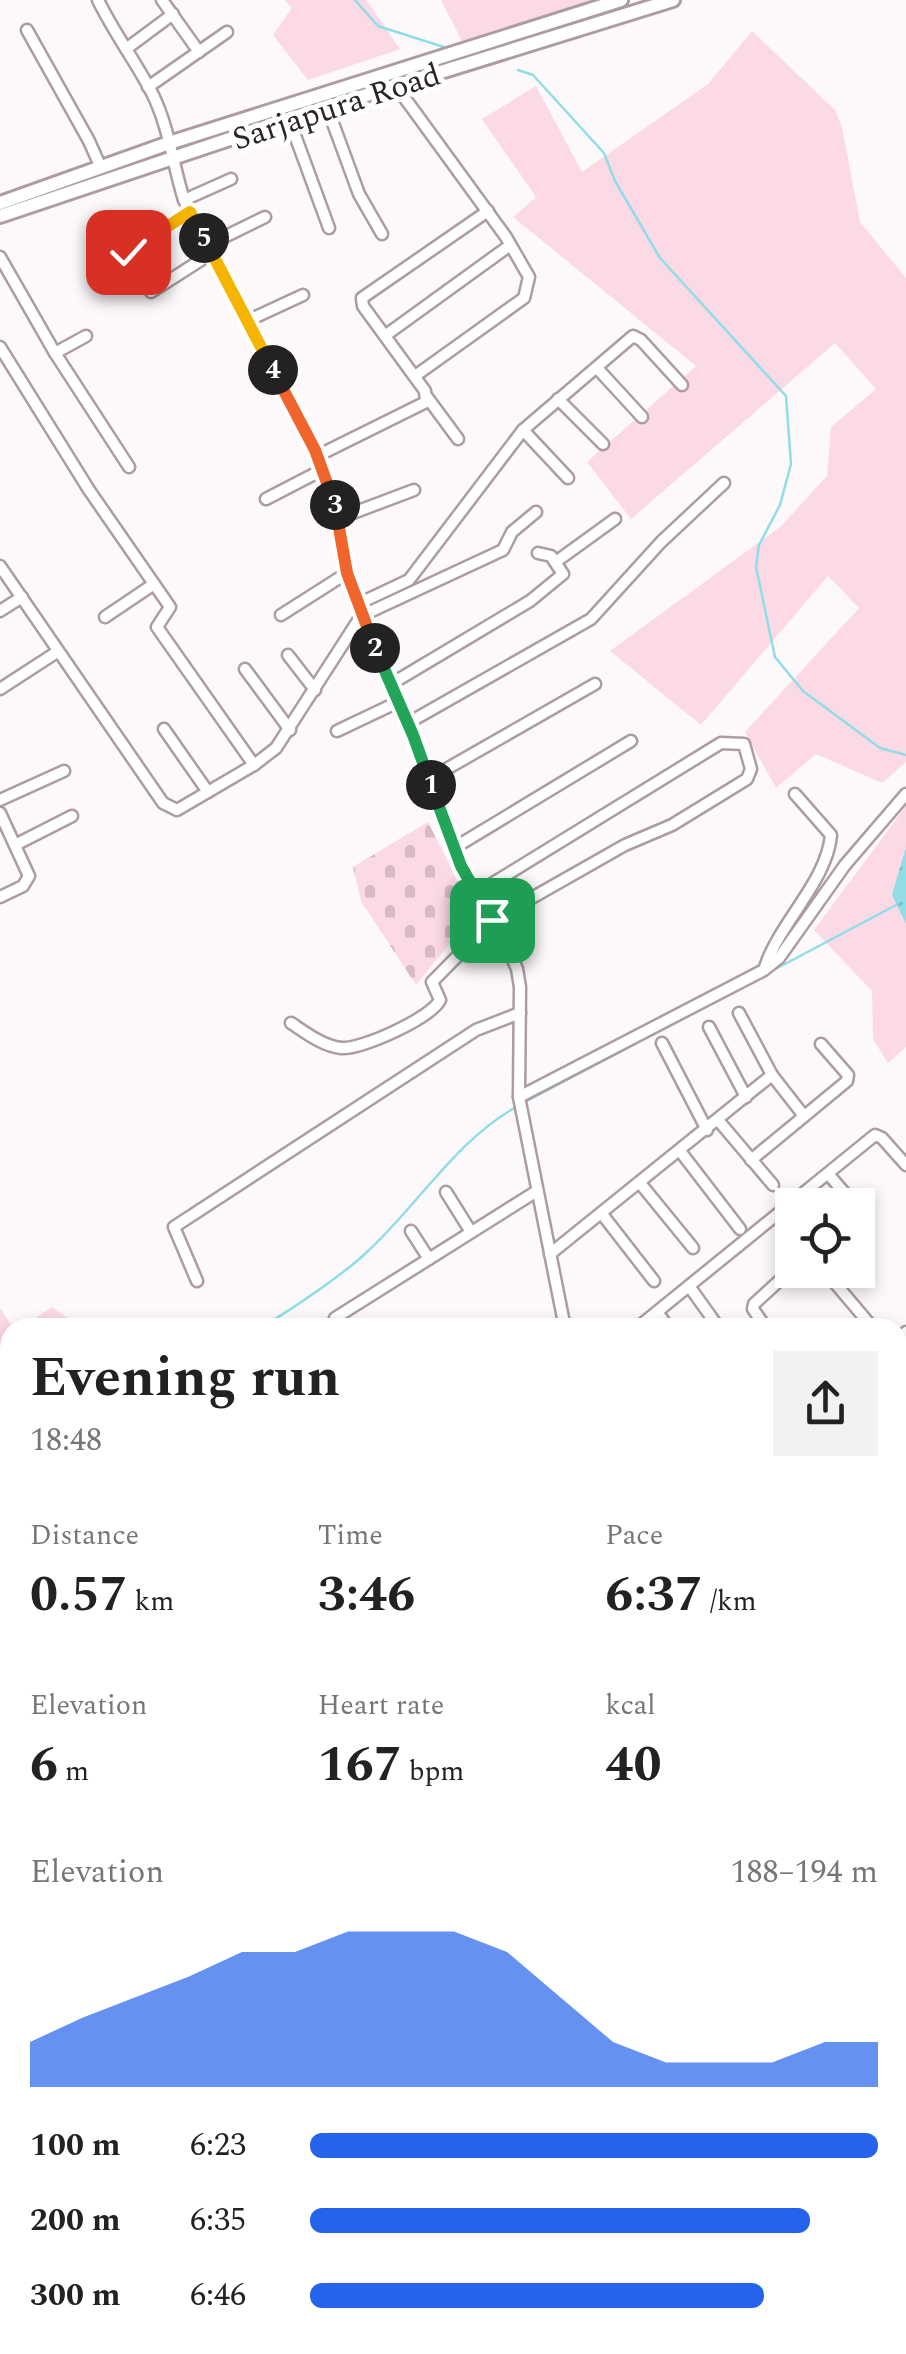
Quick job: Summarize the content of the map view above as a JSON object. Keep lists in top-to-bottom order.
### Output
{
  "streets": {
    "main road": ["Sarjapura Road"]
  },
  "page": {
    "pins": [
      "5",
      "4",
      "3",
      "2",
      "1"
    ],
    "heading": ["Evening run", "18:48"],
    "stats": [
      ["Distance", "0.57 km"],
      ["Time", "3:46"],
      ["Pace", "6:37 /km"],
      ["Elevation", "6 m"],
      ["Heart rate", "167 bpm"],
      ["kcal", "40"]
    ],
    "chart": ["Elevation", "188–194 m"],
    "list": [
      {
        "name": "100 m",
        "note": "6:23"
      },
      {
        "name": "200 m",
        "note": "6:35"
      },
      {
        "name": "300 m",
        "note": "6:46"
      }
    ]
  }
}
